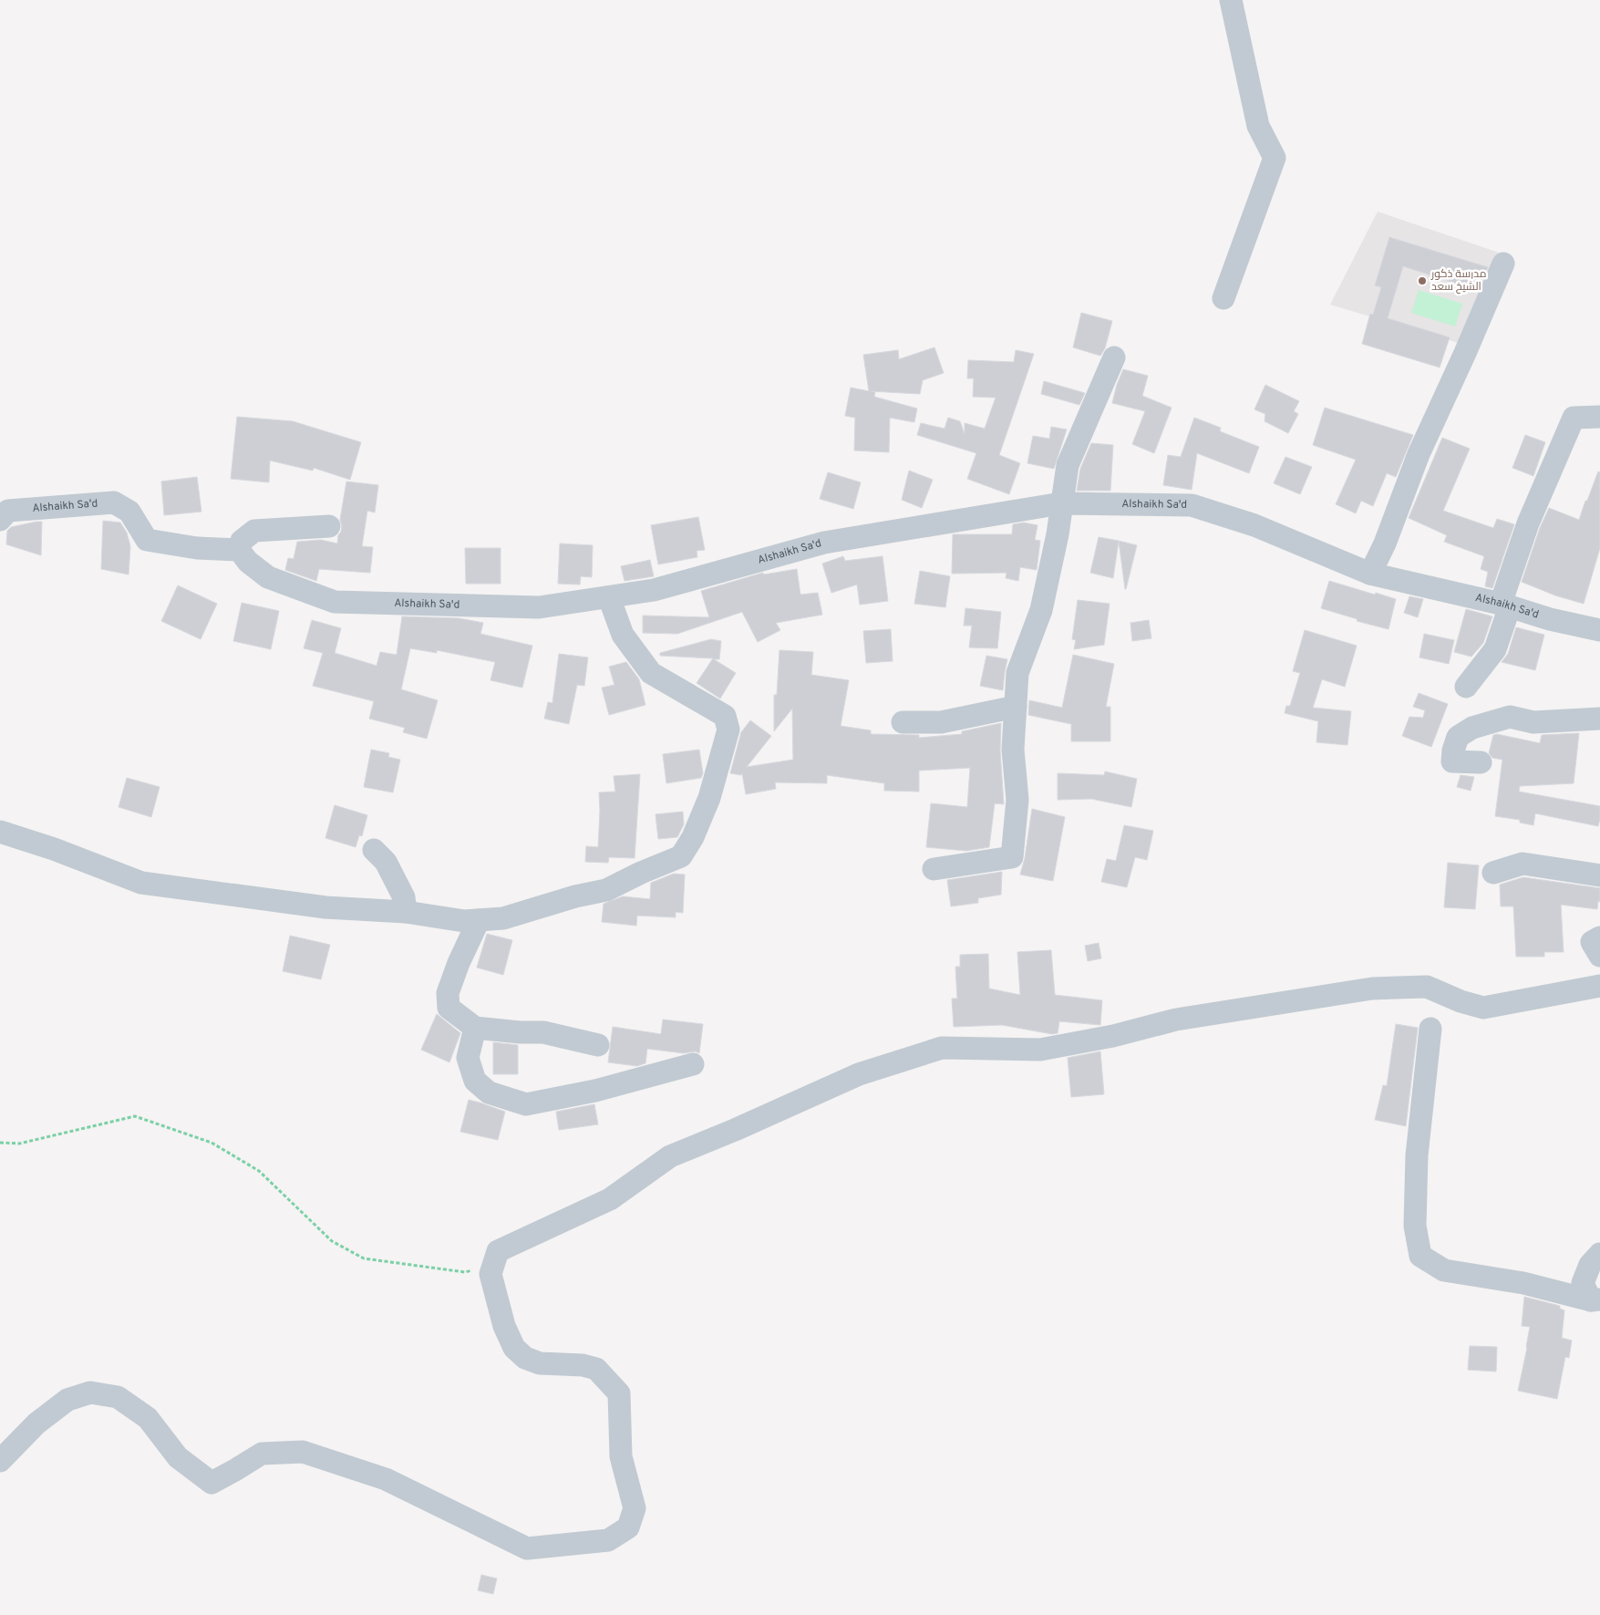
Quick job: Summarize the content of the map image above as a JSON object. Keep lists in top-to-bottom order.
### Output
{
  "streets": {
    "street": ["Alshaikh Sa'd"]
  },
  "places": ["مدرسة ذكور الشيخ سعد"]
}
